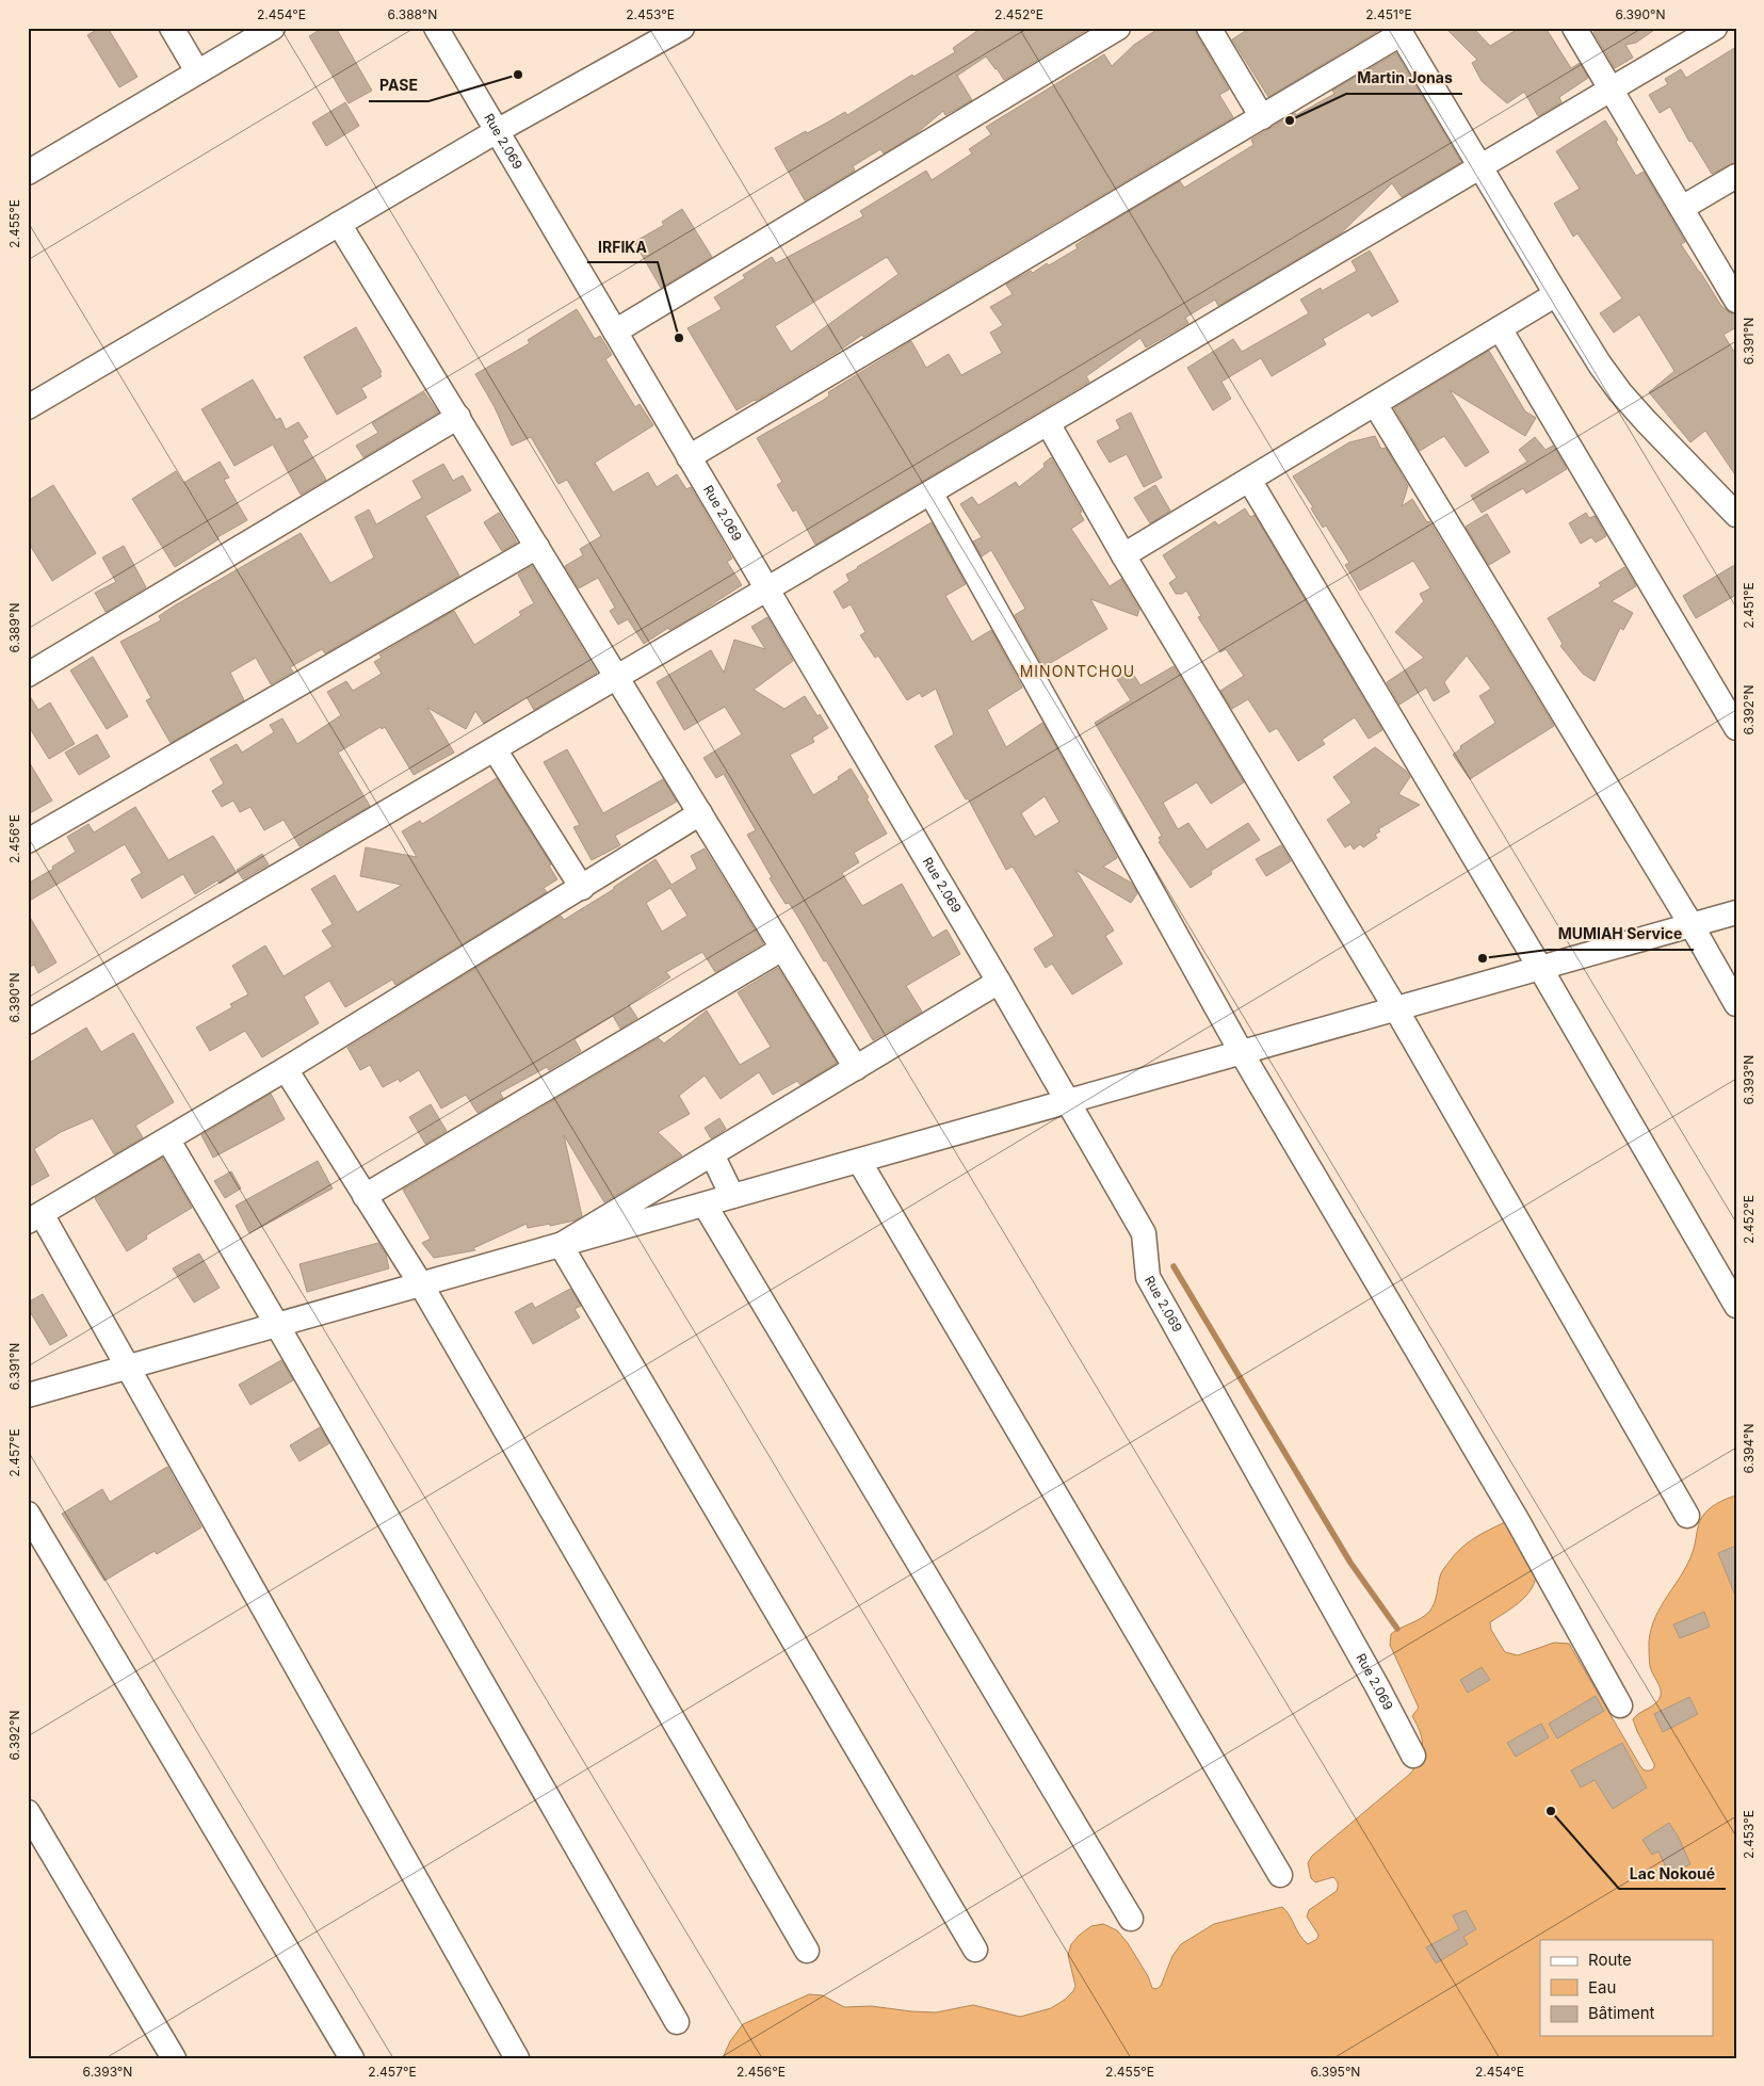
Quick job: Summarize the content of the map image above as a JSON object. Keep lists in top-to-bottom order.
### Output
{
  "streets": {
    "street": ["Rue 2.069"]
  },
  "districts": ["MINONTCHOU"],
  "places": [
    "PASE",
    "Martin Jonas",
    "IRFIKA",
    "MUMIAH Service",
    "Lac Nokoué"
  ],
  "legend": ["Route", "Eau", "Bâtiment"],
  "coordinates": [
    "2.454°E",
    "6.388°N",
    "2.453°E",
    "2.452°E",
    "2.451°E",
    "6.390°N",
    "2.455°E",
    "6.391°N",
    "6.389°N",
    "6.392°N",
    "2.456°E",
    "6.393°N",
    "6.394°N",
    "2.457°E",
    "6.395°N"
  ]
}
